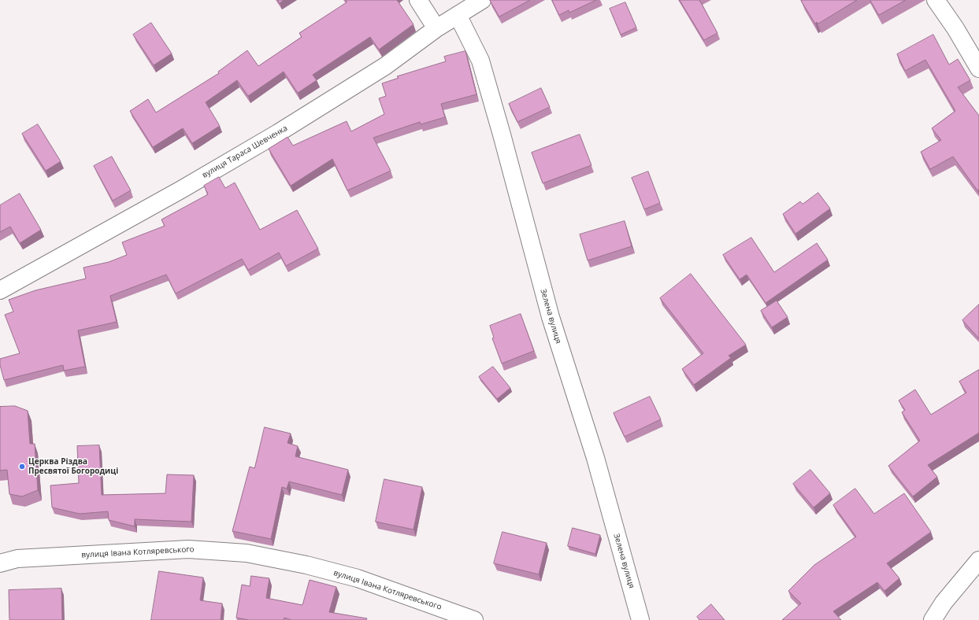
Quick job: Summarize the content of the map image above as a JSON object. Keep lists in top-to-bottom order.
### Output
{
  "streets": {
    "street": ["вулиця Тараса Шевченка", "Зелена вулиця", "вулиця Івана Котляревського"]
  },
  "crossings": [
    ["вулиця Тараса Шевченка", "Зелена вулиця"]
  ],
  "places": ["Церква Різдва Пресвятої Богородиці"]
}
